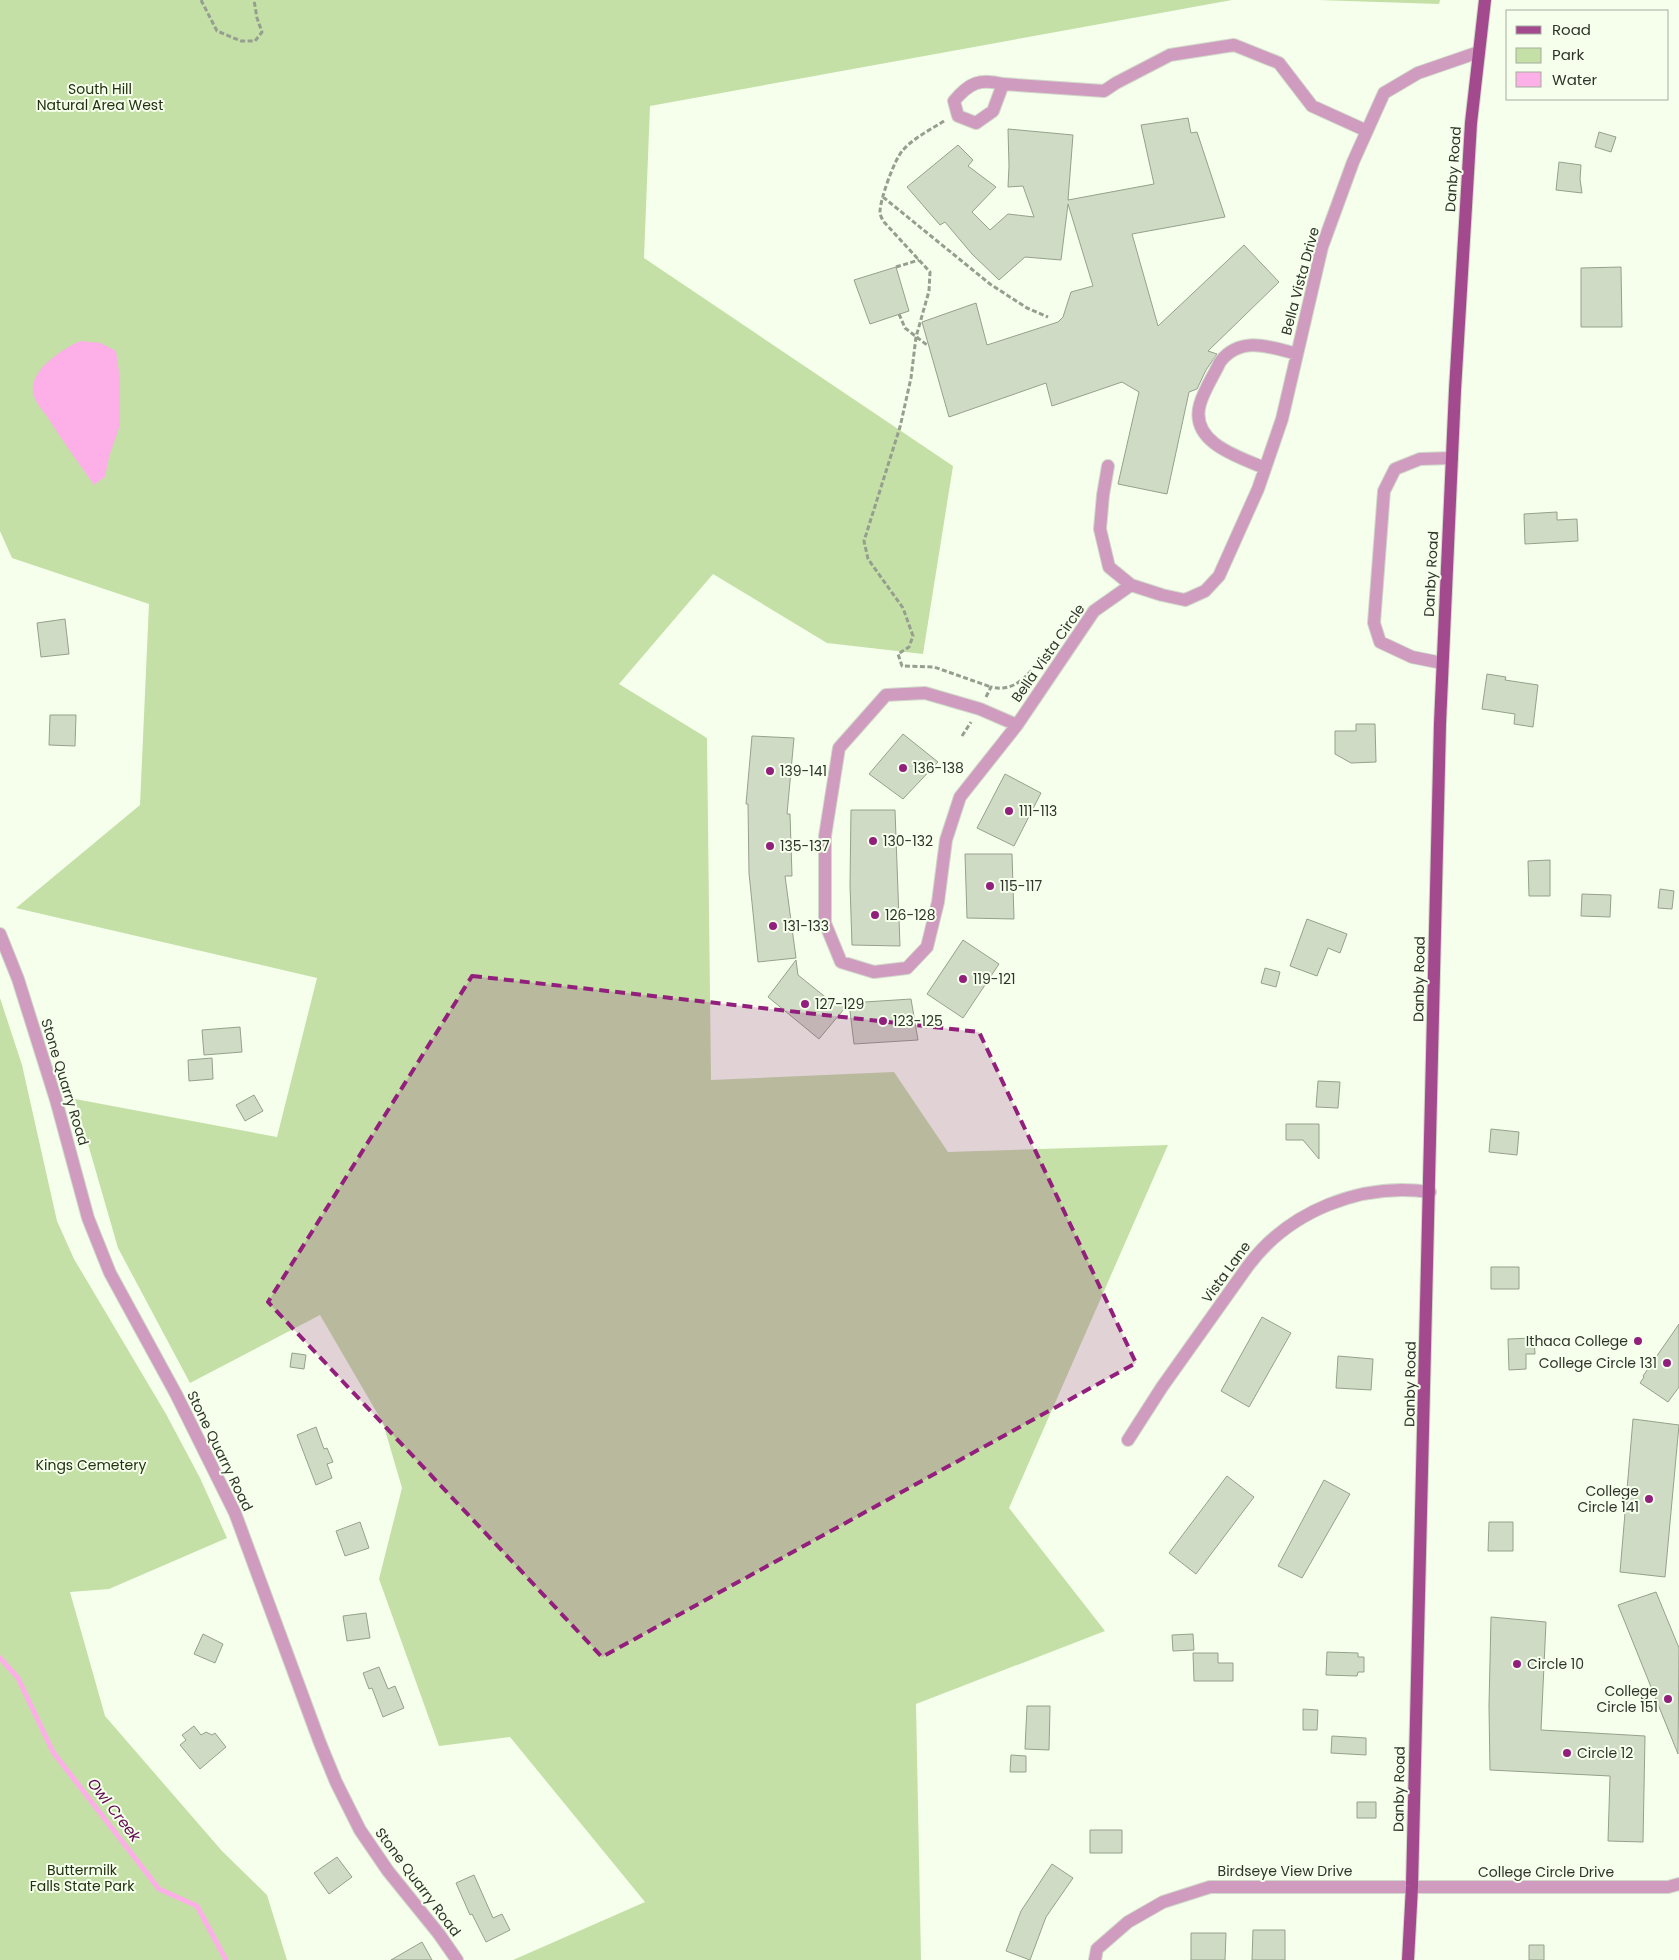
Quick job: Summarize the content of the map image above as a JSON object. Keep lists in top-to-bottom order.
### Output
{
  "streets": {
    "main road": ["Danby Road"],
    "street": [
      "Bella Vista Drive",
      "Bella Vista Circle",
      "Stone Quarry Road",
      "Vista Lane",
      "Birdseye View Drive",
      "College Circle Drive"
    ]
  },
  "crossings": [
    ["Danby Road", "Bella Vista Drive"],
    ["Danby Road", "Vista Lane"],
    ["Danby Road", "Birdseye View Drive"],
    ["Danby Road", "College Circle Drive"],
    ["Bella Vista Drive", "Bella Vista Circle"],
    ["Birdseye View Drive", "College Circle Drive"]
  ],
  "water": ["Owl Creek"],
  "parks": ["South Hill Natural Area West", "Kings Cemetery", "Buttermilk Falls State Park"],
  "places": [
    "136-138",
    "139-141",
    "111-113",
    "130-132",
    "135-137",
    "115-117",
    "126-128",
    "131-133",
    "119-121",
    "127-129",
    "123-125",
    "Ithaca College",
    "College Circle 131",
    "College Circle 141",
    "Circle 10",
    "College Circle 151",
    "Circle 12"
  ],
  "legend": ["Road", "Park", "Water"]
}
